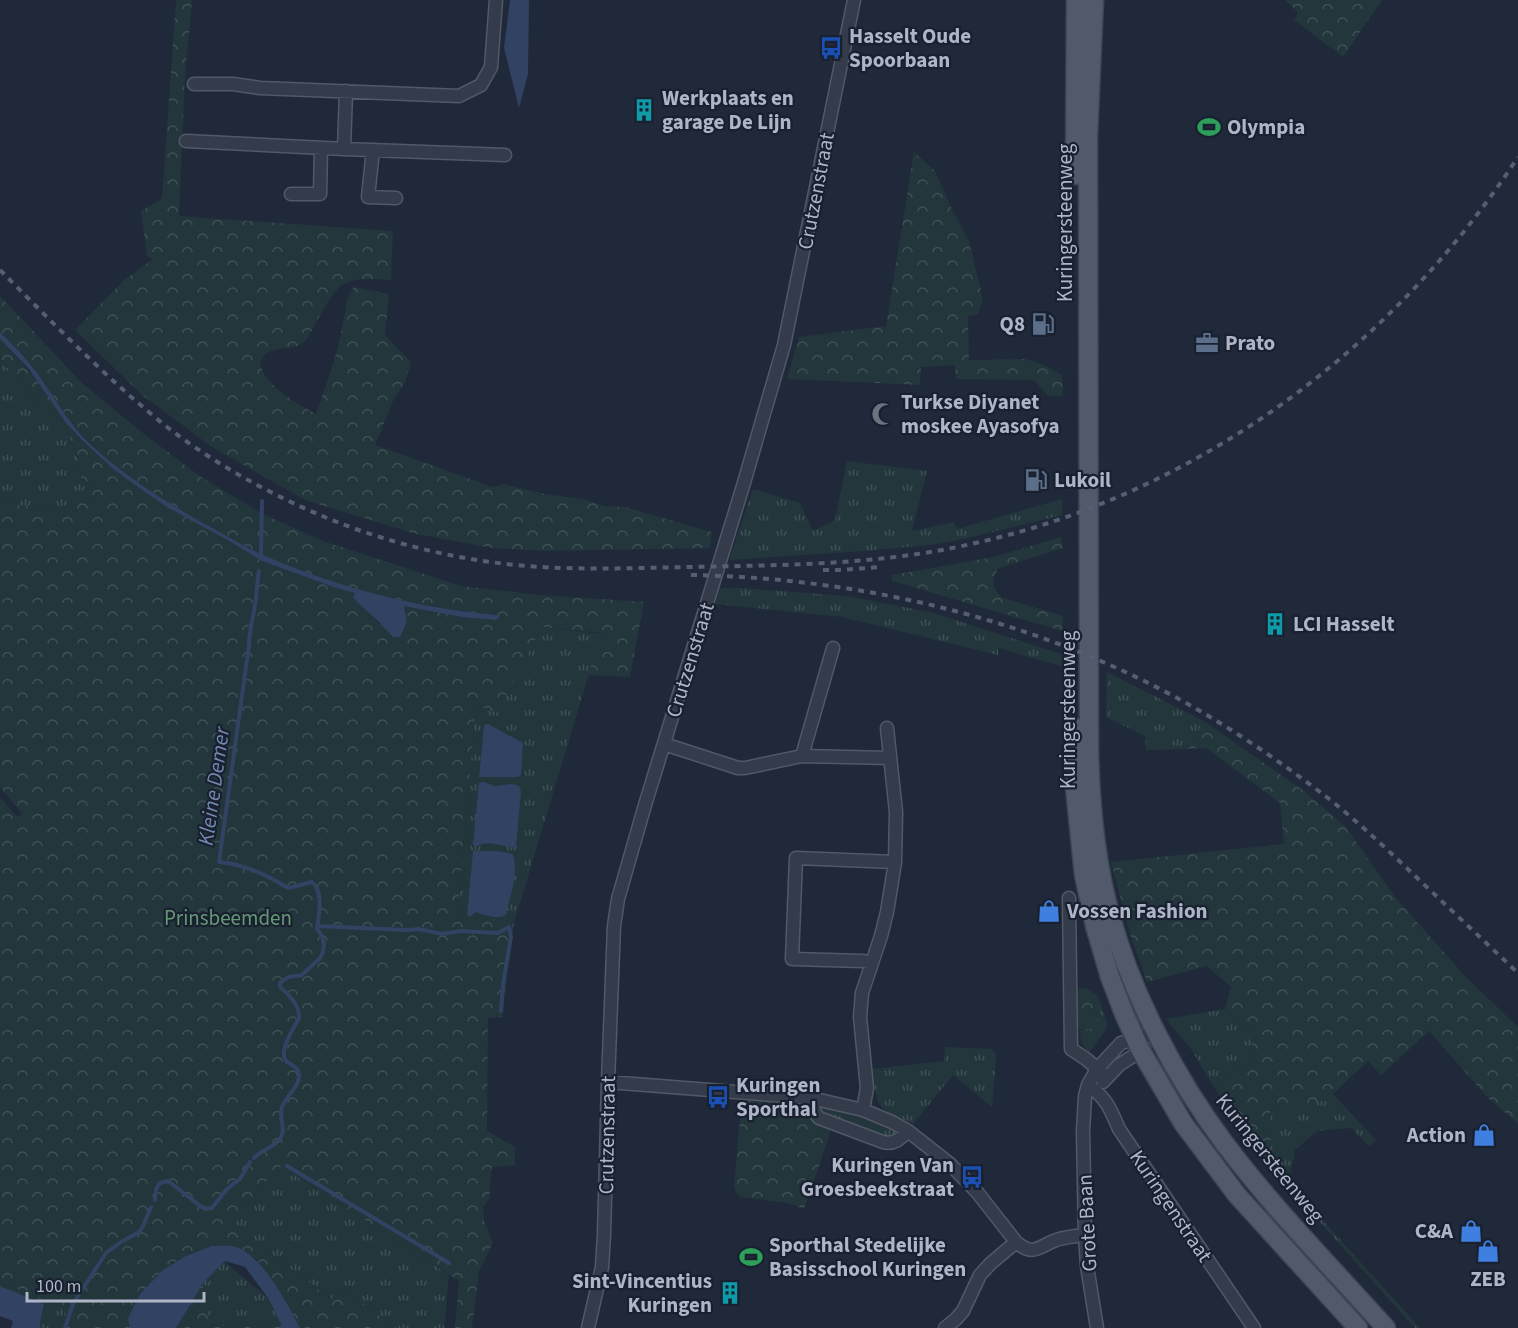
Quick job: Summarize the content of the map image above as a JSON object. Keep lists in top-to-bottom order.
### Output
{
  "streets": {
    "main road": ["Kuringersteenweg"],
    "street": ["Crutzenstraat", "Kuringenstraat", "Grote Baan"]
  },
  "crossings": [
    ["Kuringenstraat", "Grote Baan"]
  ],
  "water": ["Kleine Demer"],
  "parks": ["Prinsbeemden"],
  "places": {
    "bus stop": ["Hasselt Oude Spoorbaan", "Kuringen Sporthal", "Kuringen Van Groesbeekstraat"],
    "building": ["Werkplaats en garage De Lijn", "LCI Hasselt", "Sint-Vincentius Kuringen"],
    "sports": ["Olympia", "Sporthal Stedelijke Basisschool Kuringen"],
    "fuel station": ["Q8", "Lukoil"],
    "office": ["Prato"],
    "mosque": ["Turkse Diyanet moskee Ayasofya"],
    "shop": [
      "Vossen Fashion",
      "Action",
      "C&A",
      "ZEB"
    ]
  },
  "scale_bar": "100 m"
}
